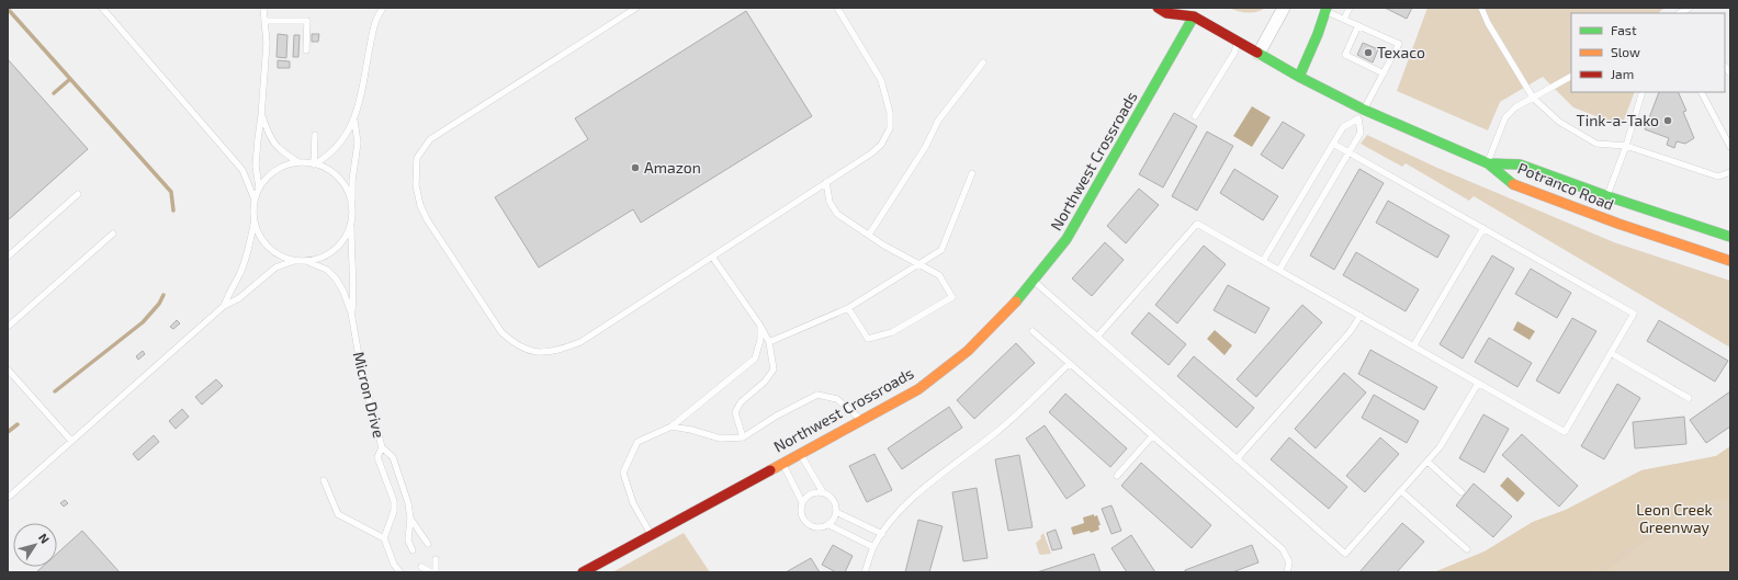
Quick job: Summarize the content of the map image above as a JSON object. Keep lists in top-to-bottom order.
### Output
{
  "streets": {
    "main road": ["Northwest Crossroads", "Potranco Road"],
    "lane": ["Micron Drive"]
  },
  "parks": ["Leon Creek Greenway"],
  "places": ["Texaco", "Tink-a-Tako", "Amazon"],
  "legend": ["Fast", "Slow", "Jam"],
  "north": "top right"
}
